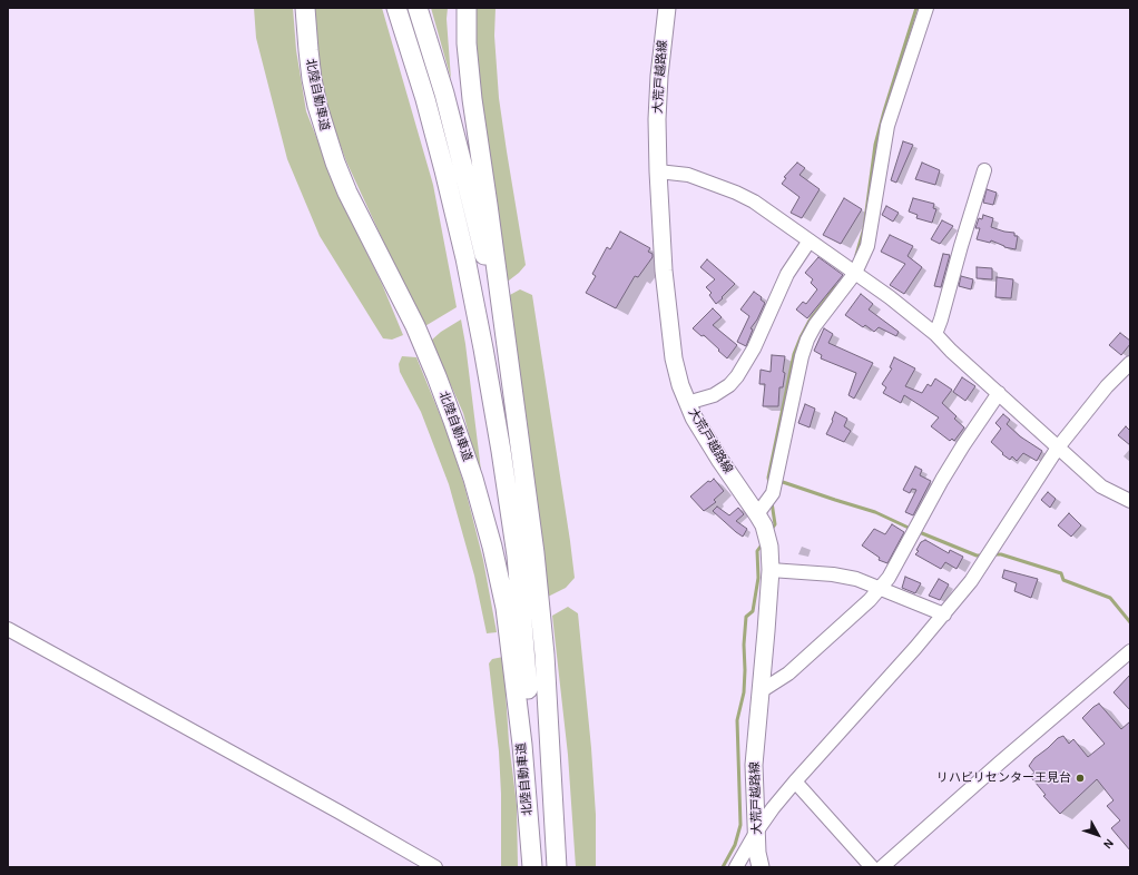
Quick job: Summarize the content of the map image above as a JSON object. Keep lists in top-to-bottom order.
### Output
{
  "streets": {
    "highway": ["北陸自動車道"],
    "main road": ["大荒戸越路線"]
  },
  "places": ["リハビリセンター王見台"],
  "north": "bottom right"
}
